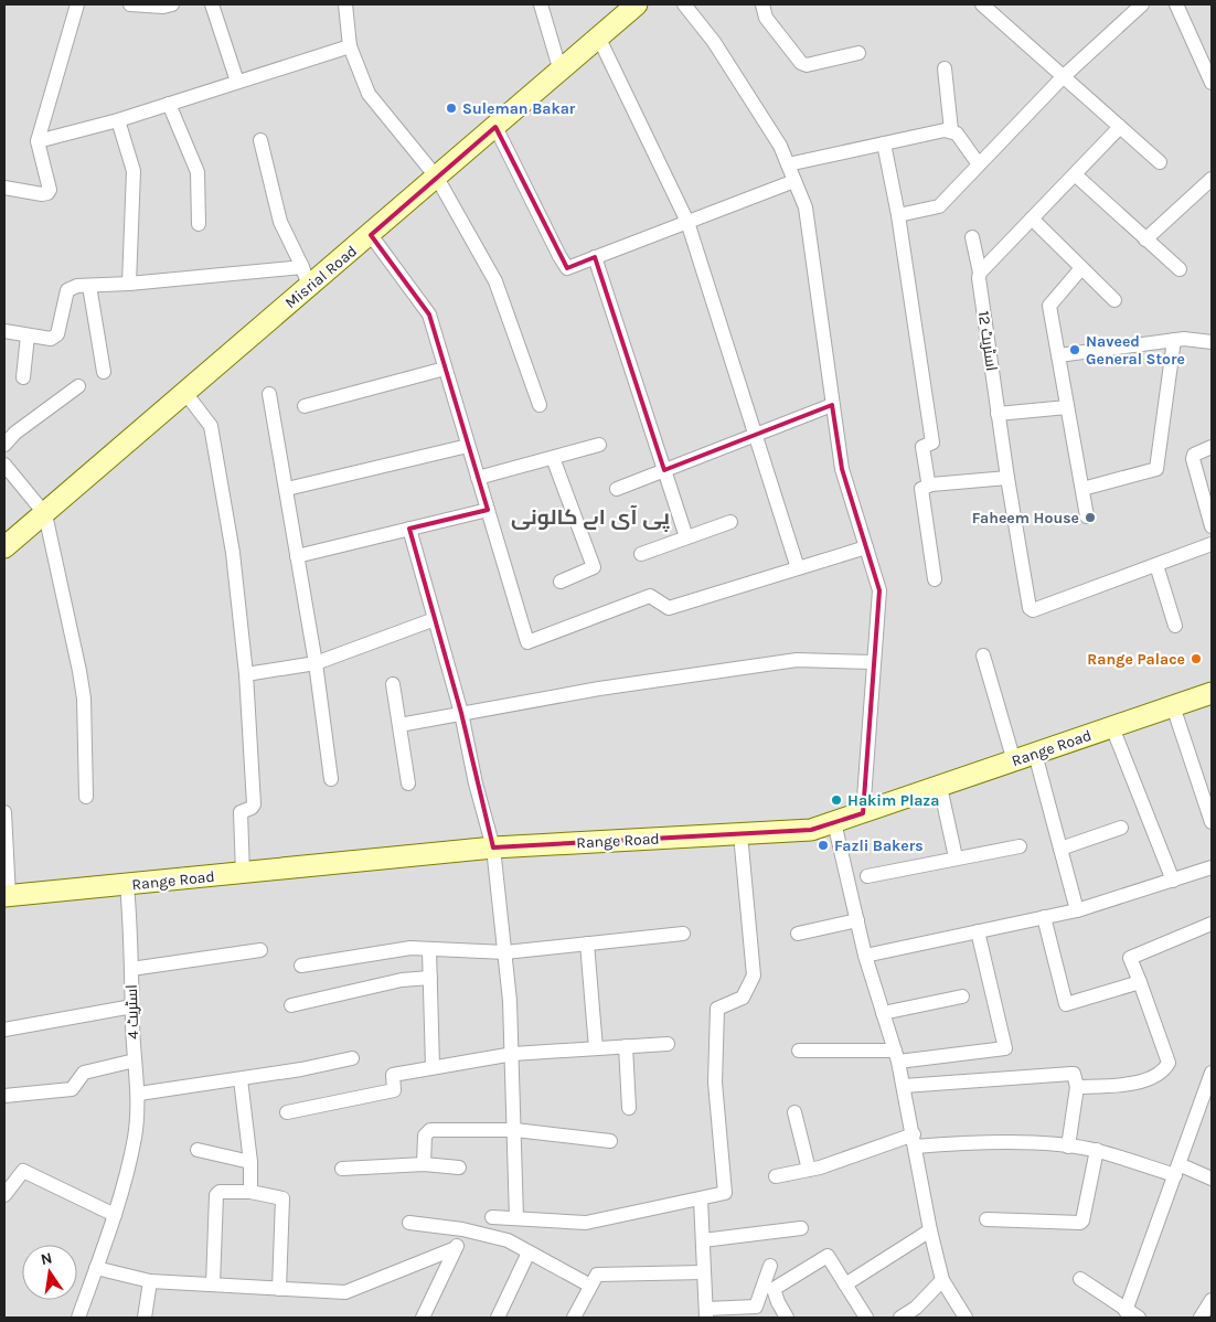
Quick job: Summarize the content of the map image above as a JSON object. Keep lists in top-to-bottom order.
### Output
{
  "streets": {
    "main road": ["Misrial Road", "Range Road"],
    "street": ["اسٹریٹ 12", "اسٹریٹ 4"]
  },
  "crossings": [
    ["Range Road", "اسٹریٹ 4"]
  ],
  "districts": ["پی آی اے کالونی"],
  "places": [
    "Suleman Bakar",
    "Naveed General Store",
    "Faheem House",
    "Range Palace",
    "Hakim Plaza",
    "Fazli Bakers"
  ],
  "north": "top"
}
